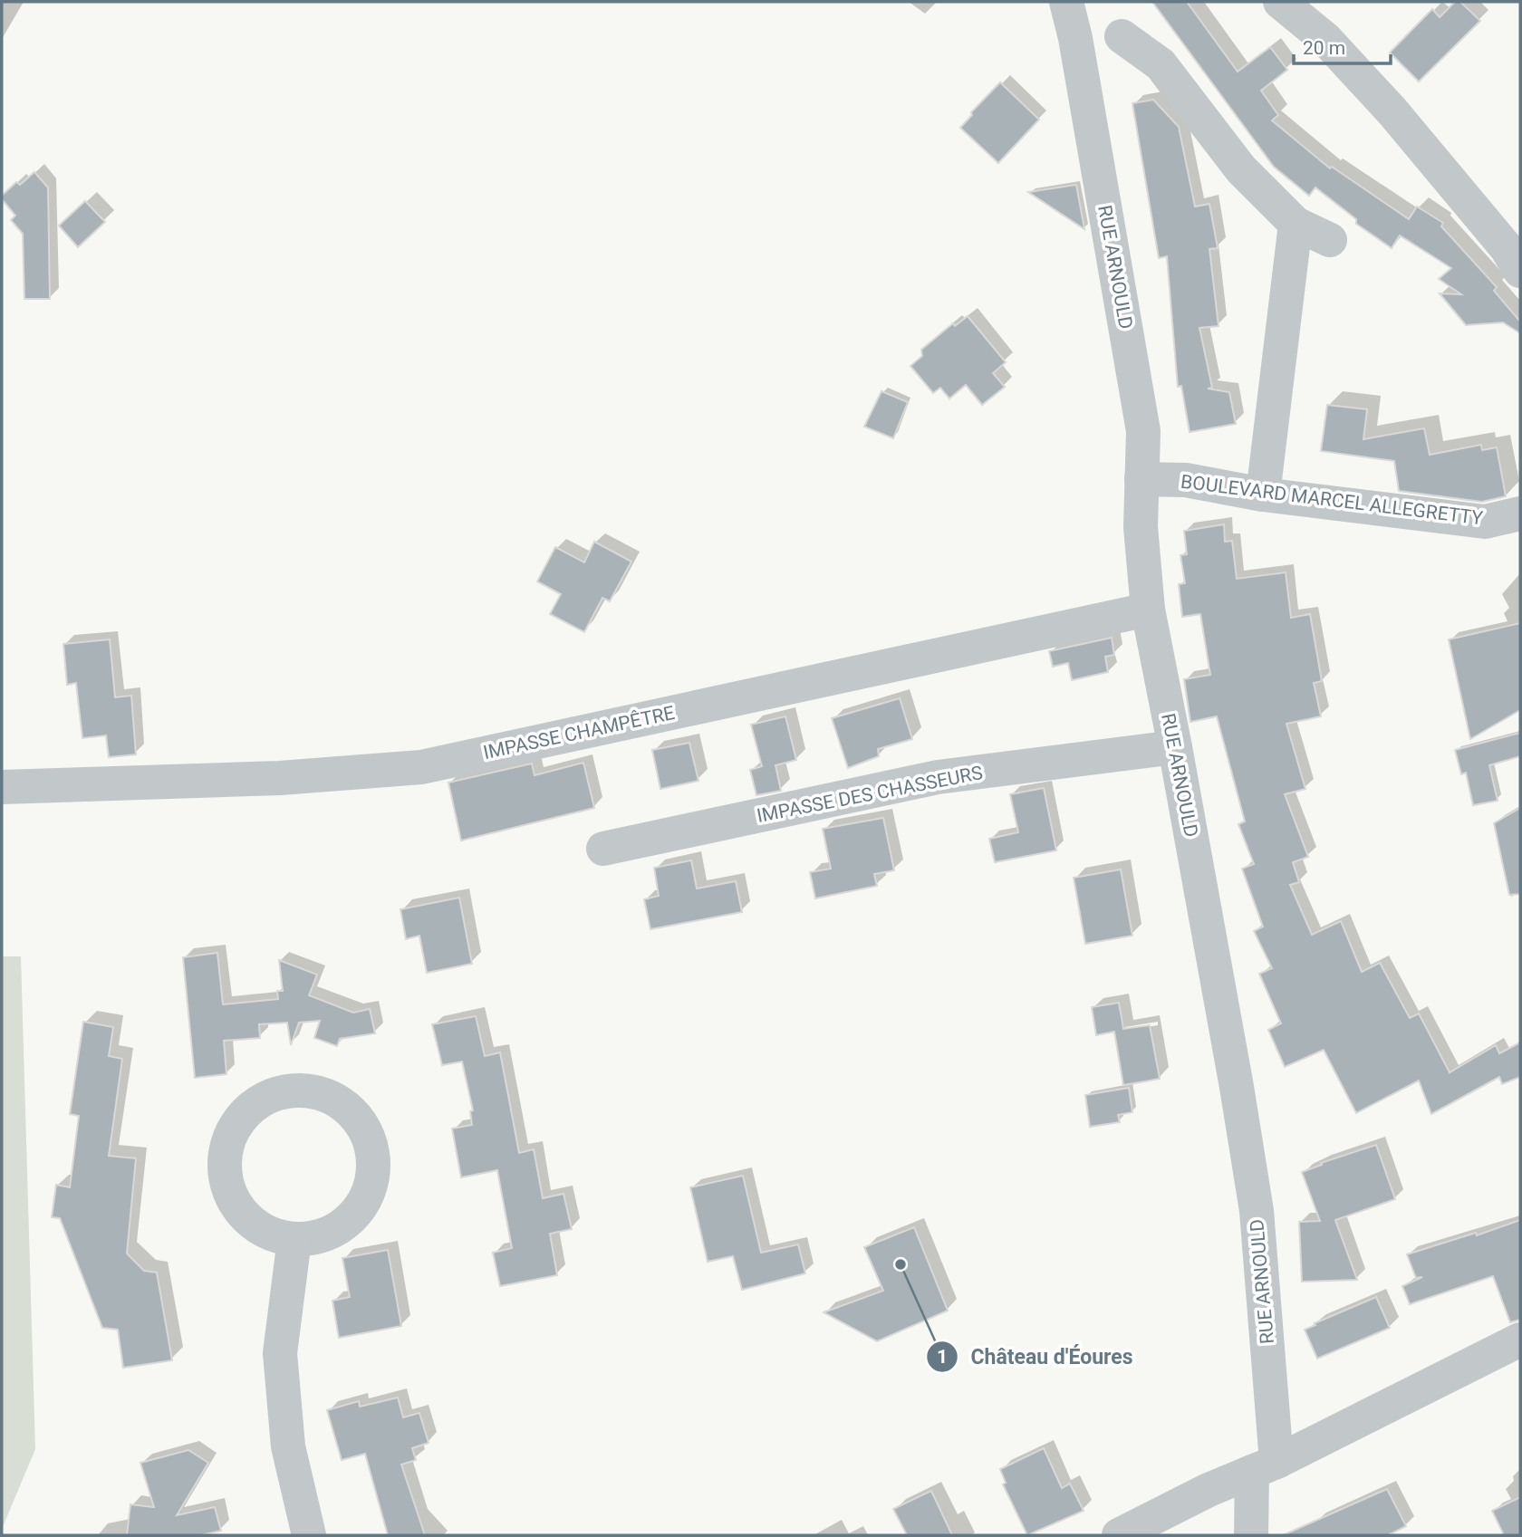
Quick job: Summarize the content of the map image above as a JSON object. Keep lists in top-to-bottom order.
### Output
{
  "streets": {
    "street": [
      "RUE ARNOULD",
      "BOULEVARD MARCEL ALLEGRETTY",
      "IMPASSE CHAMPÊTRE",
      "IMPASSE DES CHASSEURS"
    ]
  },
  "crossings": [
    ["RUE ARNOULD", "BOULEVARD MARCEL ALLEGRETTY"],
    ["RUE ARNOULD", "IMPASSE CHAMPÊTRE"],
    ["RUE ARNOULD", "IMPASSE DES CHASSEURS"]
  ],
  "places": ["Château d'Éoures"],
  "scale_bar": "20 m"
}
